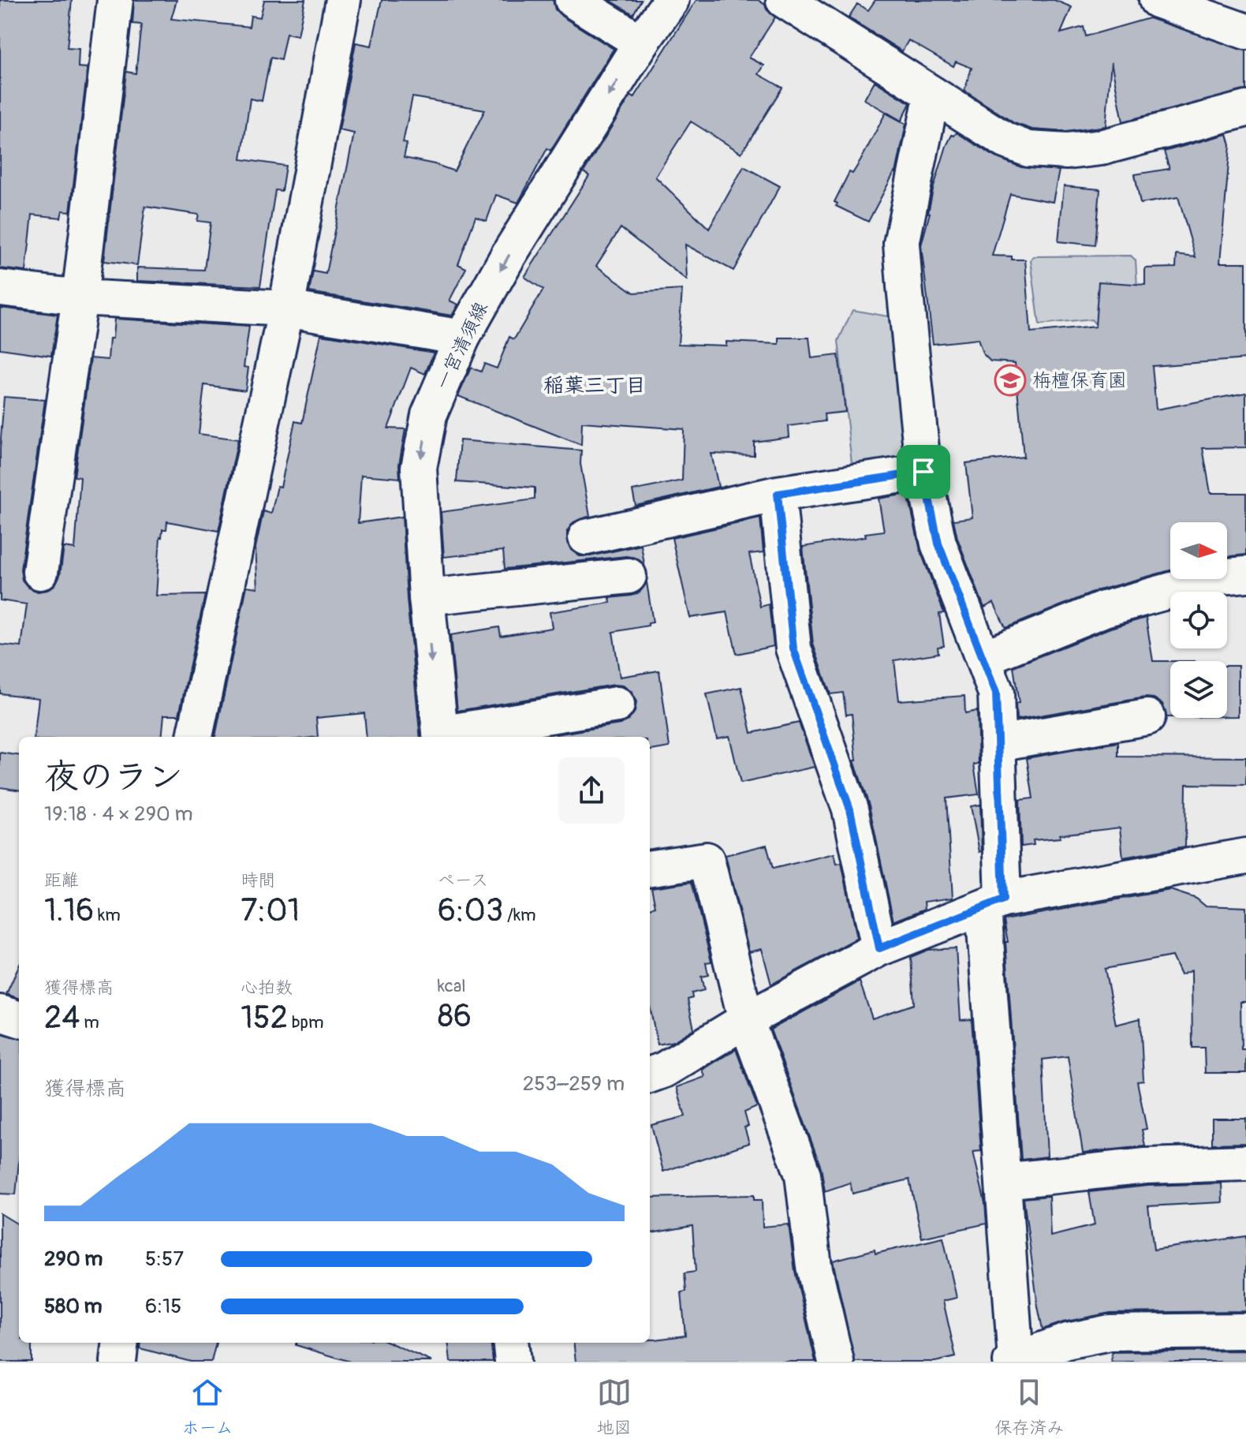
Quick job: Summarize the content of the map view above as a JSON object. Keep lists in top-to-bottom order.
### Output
{
  "streets": {
    "street": ["一宮清須線"]
  },
  "districts": ["稲葉三丁目"],
  "places": {
    "school or university": ["栴檀保育園"]
  },
  "north": "right",
  "page": {
    "heading": ["夜のラン", "19:18 · 4 × 290 m"],
    "stats": [
      ["距離", "1.16 km"],
      ["時間", "7:01"],
      ["ペース", "6:03 /km"],
      ["獲得標高", "24 m"],
      ["心拍数", "152 bpm"],
      ["kcal", "86"]
    ],
    "chart": ["獲得標高", "253–259 m"],
    "list": [
      {
        "name": "290 m",
        "note": "5:57"
      },
      {
        "name": "580 m",
        "note": "6:15"
      }
    ],
    "tabs": ["ホーム", "地図", "保存済み"]
  }
}
